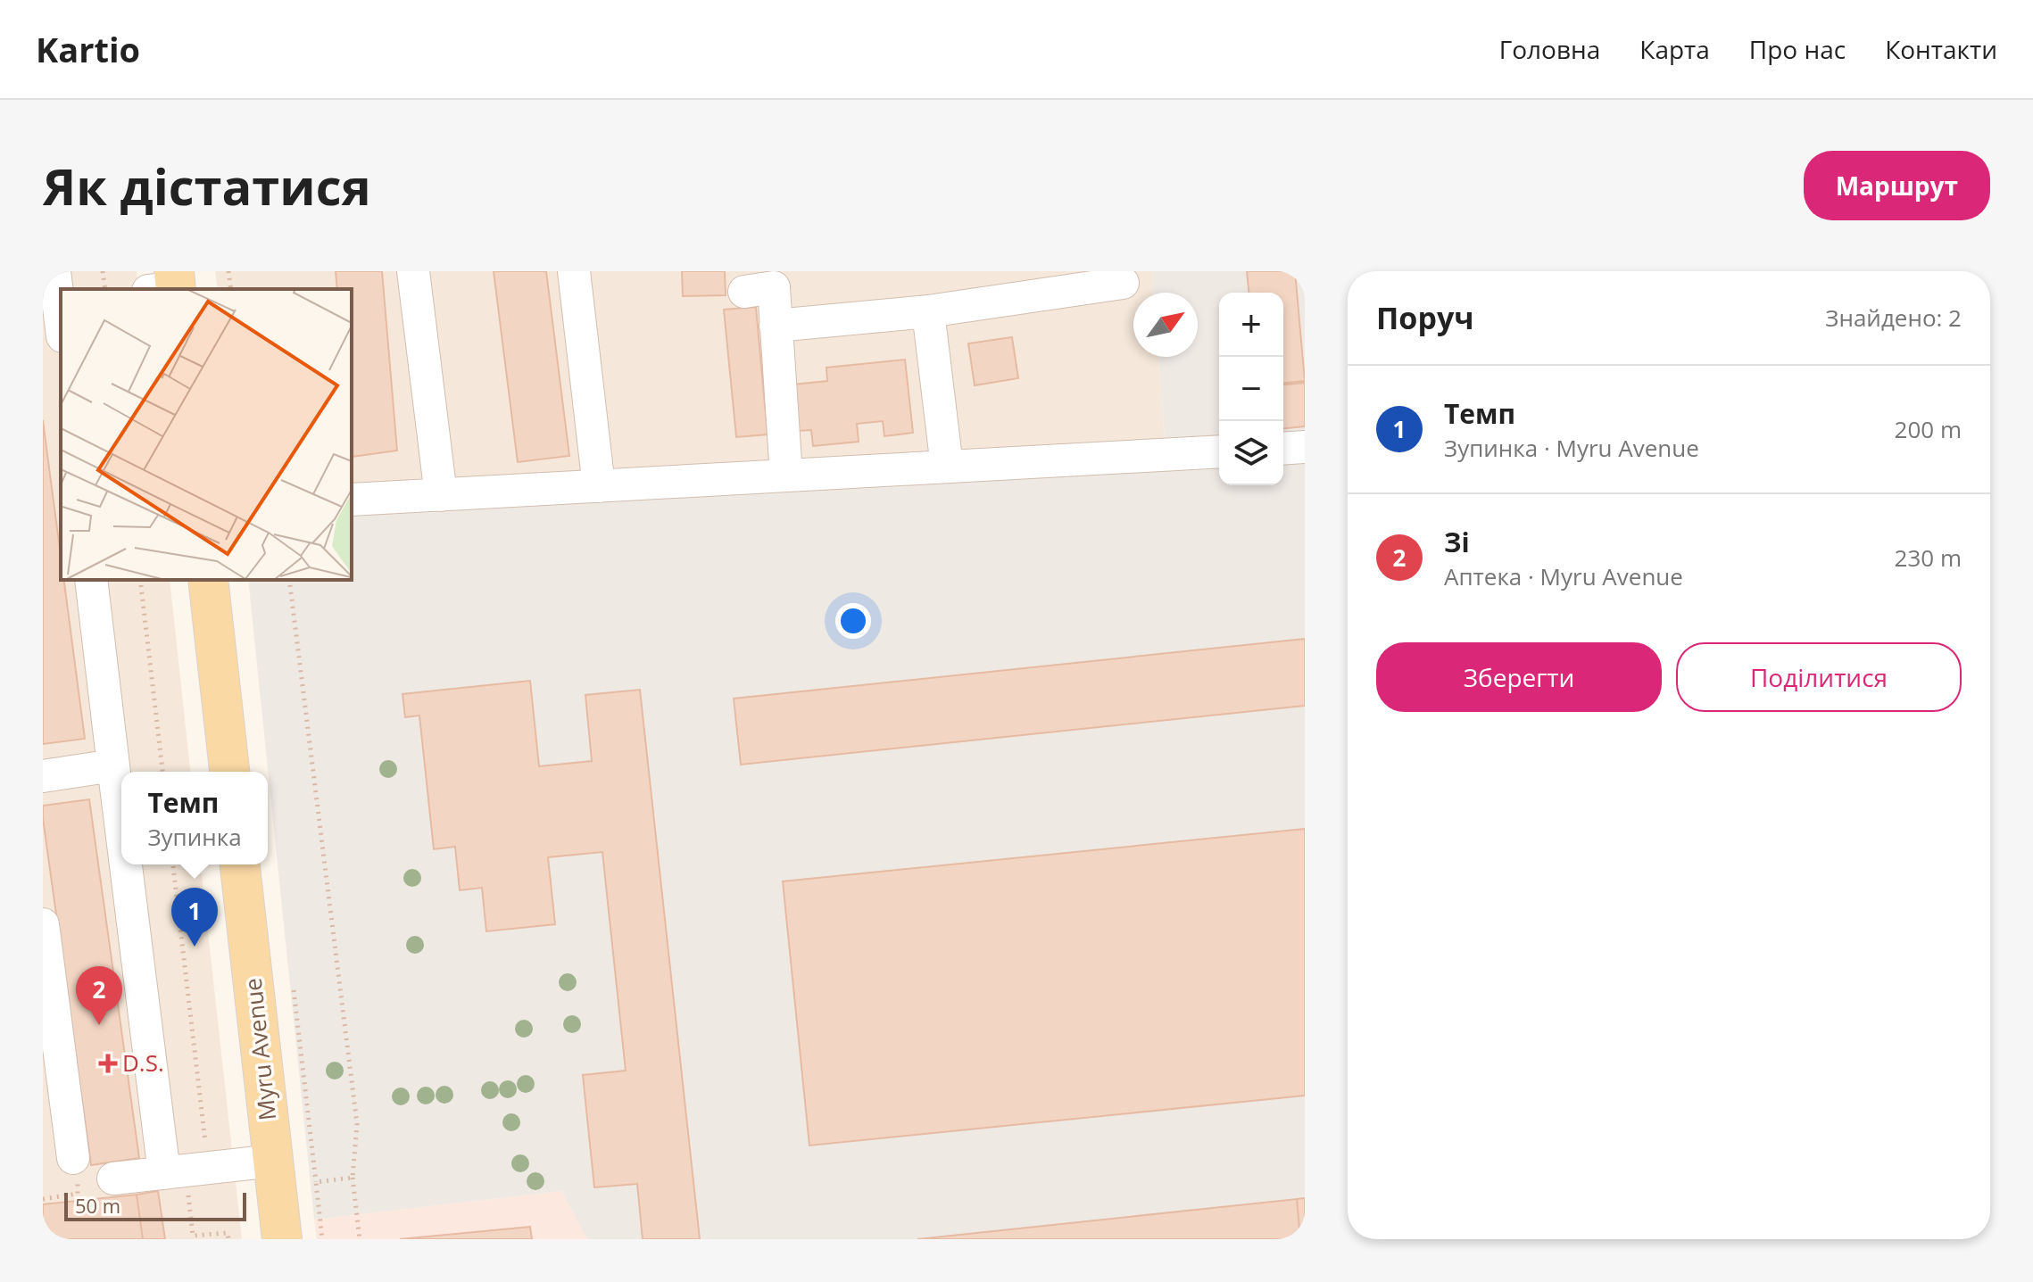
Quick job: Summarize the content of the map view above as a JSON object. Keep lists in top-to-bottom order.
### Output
{
  "streets": {
    "main road": ["Myru Avenue"]
  },
  "places": {
    "health": ["D.S."]
  },
  "scale_bar": "50 m",
  "north": "top right",
  "page": {
    "header": "Kartio",
    "nav": [
      "Головна",
      "Карта",
      "Про нас",
      "Контакти"
    ],
    "buttons": [
      "Маршрут",
      ["Зберегти", "Поділитися"]
    ],
    "title": "Як дістатися",
    "heading": ["Поруч", "Знайдено: 2"],
    "map_buttons": ["+", "−"],
    "list": [
      {
        "mark": "1",
        "name": "Темп",
        "note": "Зупинка · Myru Avenue",
        "value": "200 m"
      },
      {
        "mark": "2",
        "name": "Зі",
        "note": "Аптека · Myru Avenue",
        "value": "230 m"
      }
    ],
    "popup": ["Темп", "Зупинка"],
    "pins": ["1", "2"],
    "scale": "50 m"
  }
}
